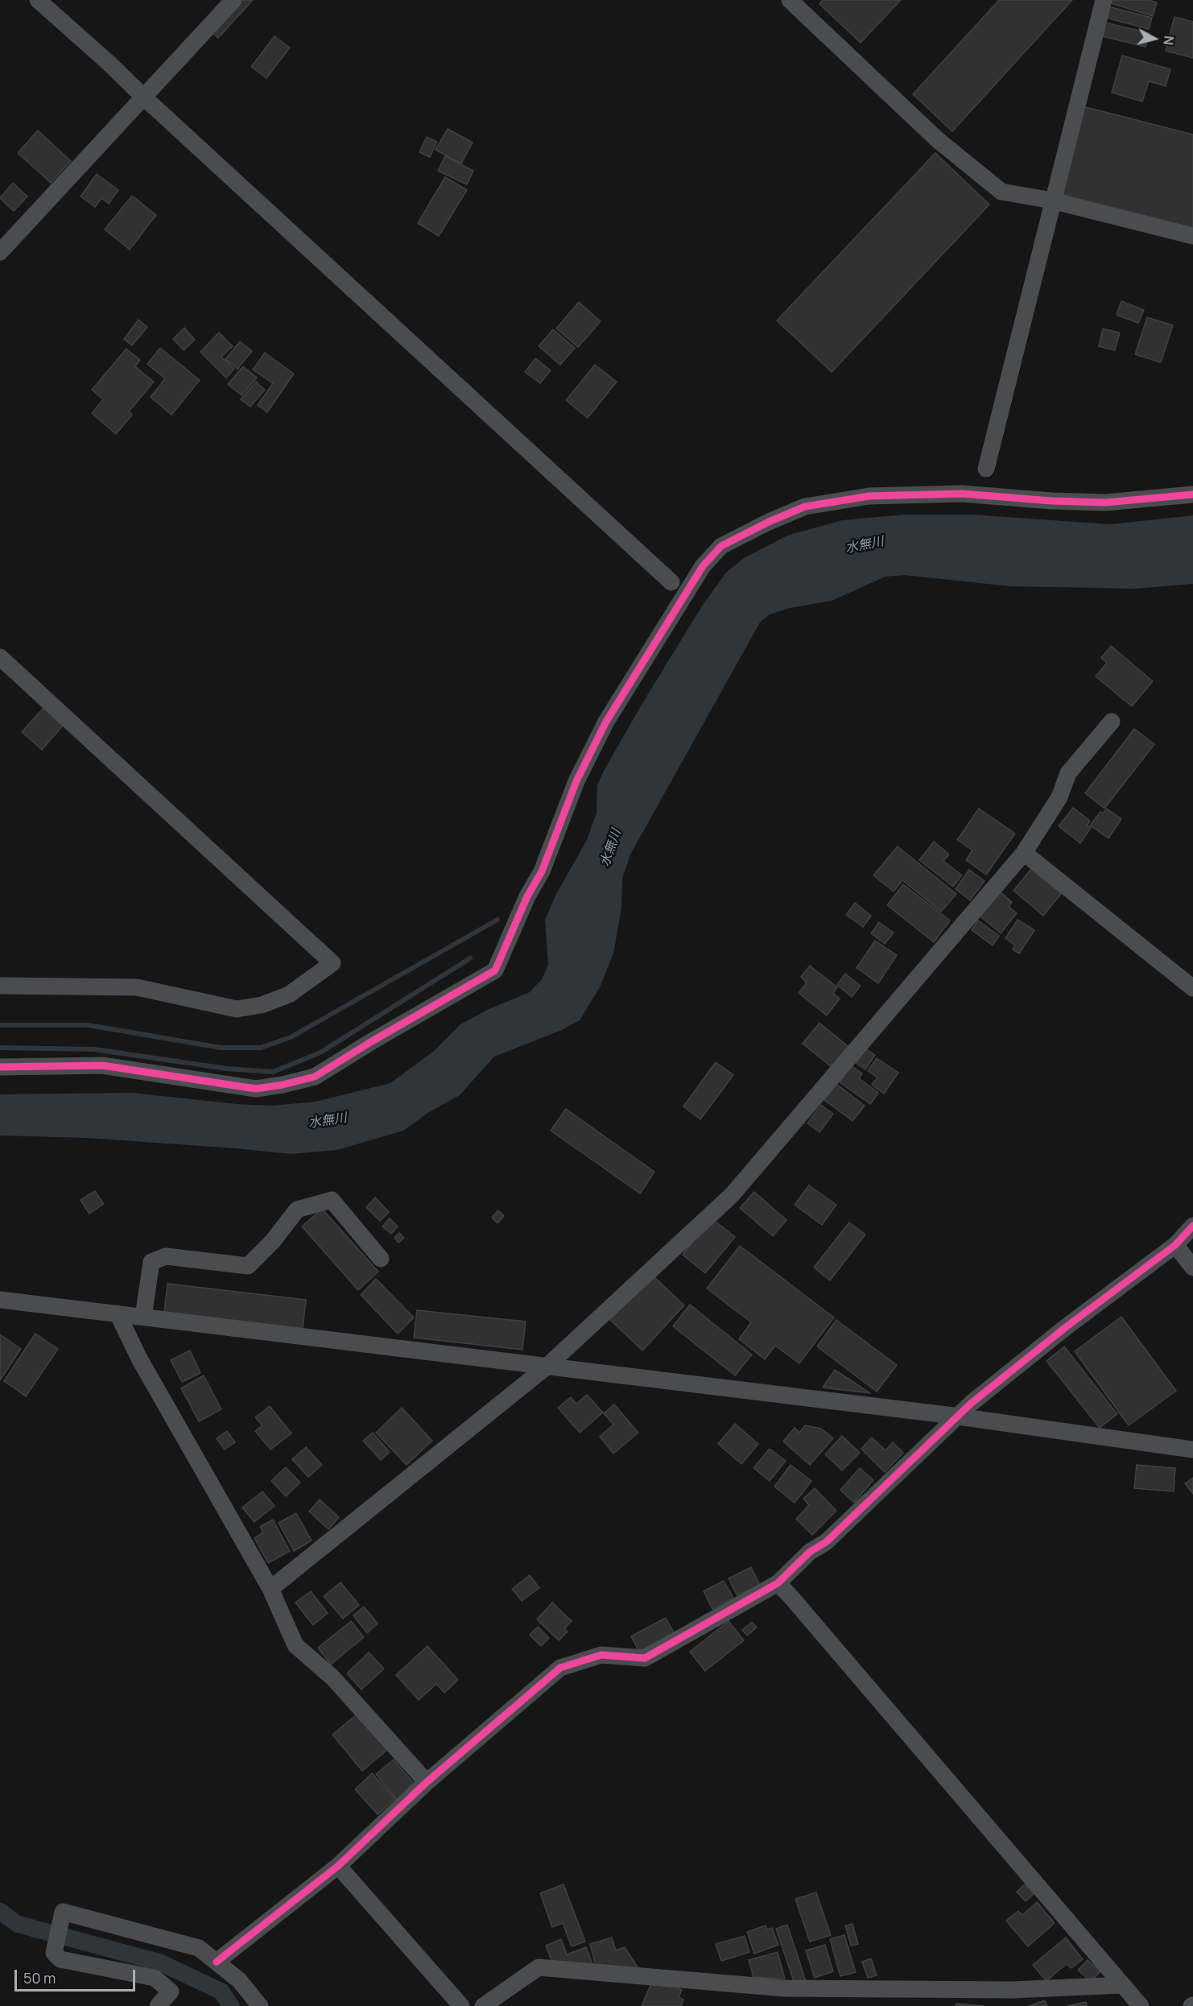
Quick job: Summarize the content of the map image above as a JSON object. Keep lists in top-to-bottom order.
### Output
{
  "water": ["水無川"],
  "scale_bar": "50 m",
  "north": "right"
}
